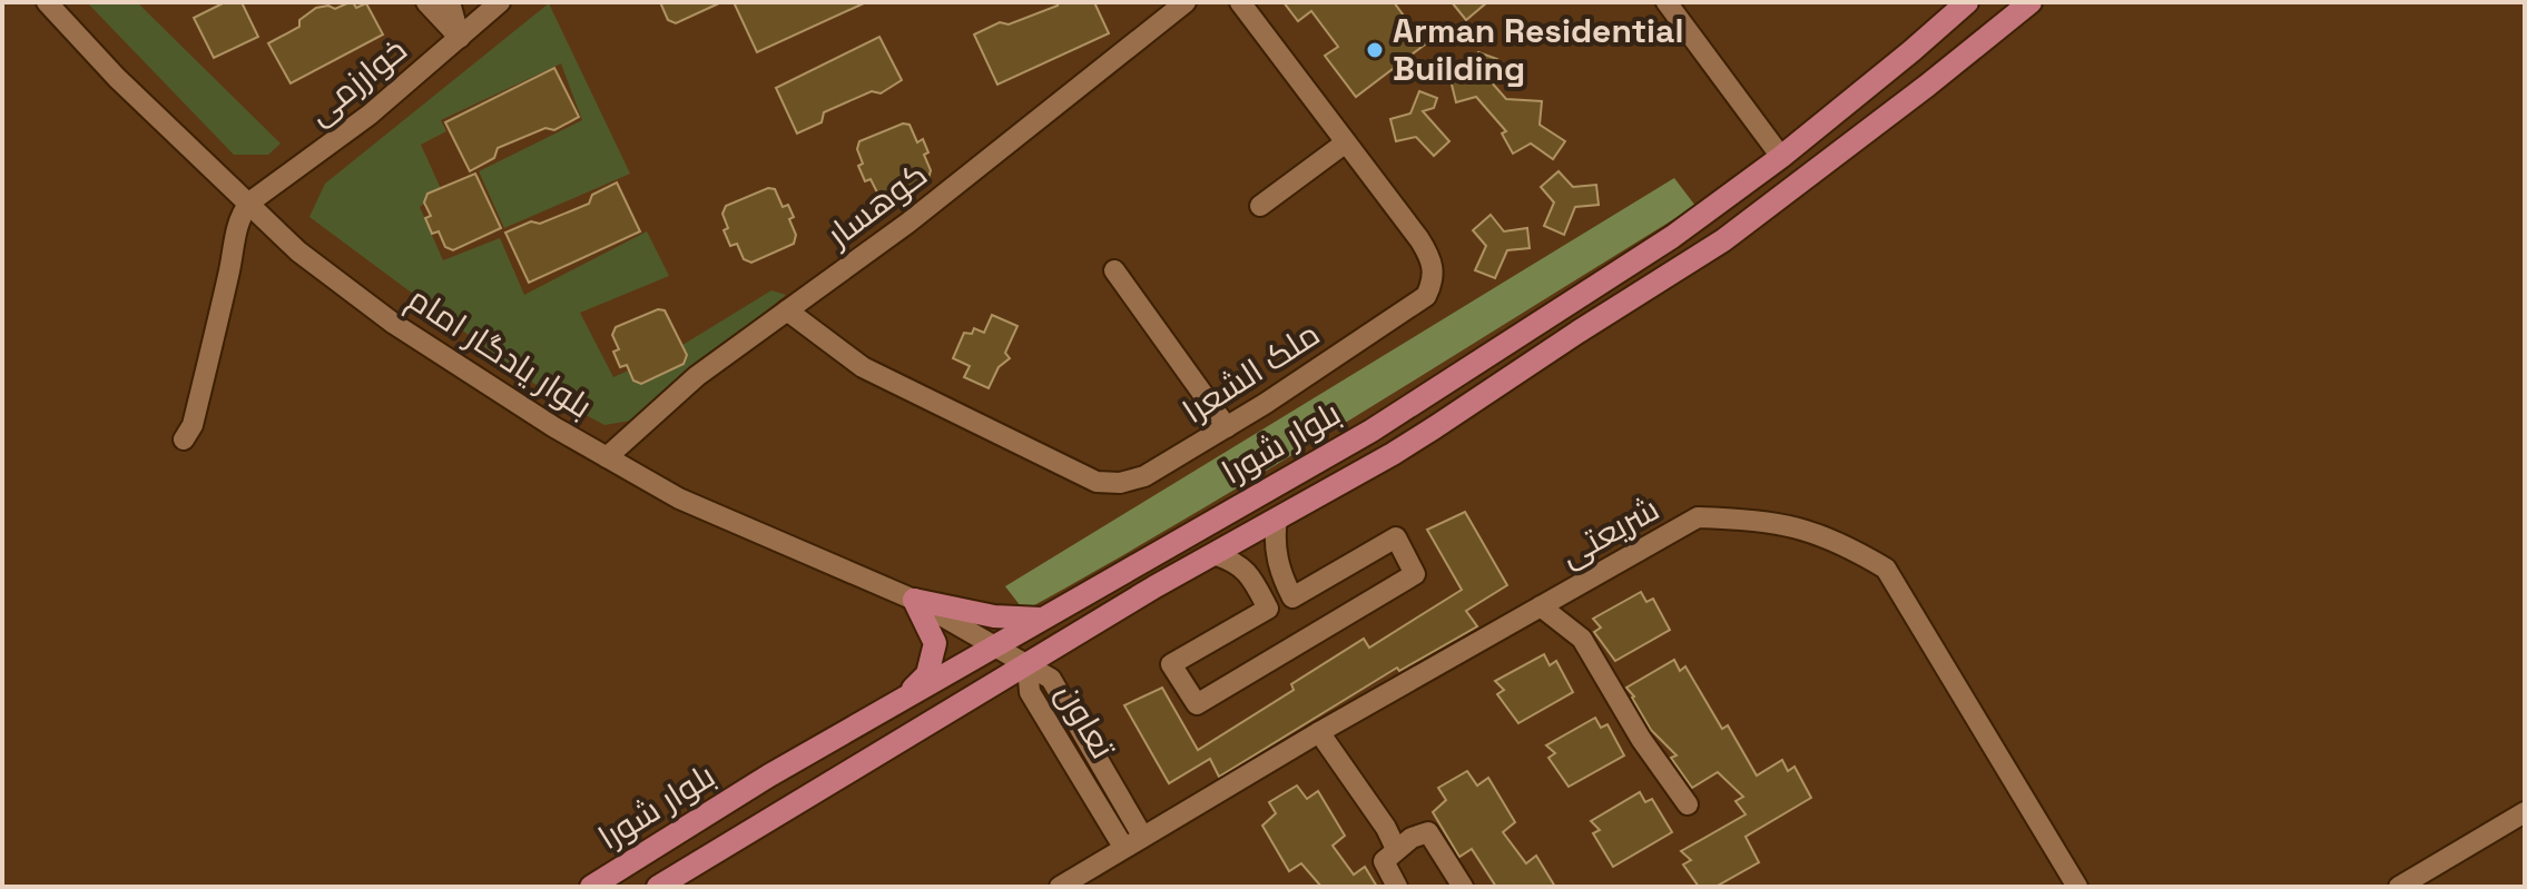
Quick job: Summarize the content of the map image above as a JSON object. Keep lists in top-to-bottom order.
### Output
{
  "streets": {
    "main road": ["بلوار شورا"],
    "street": [
      "خوارزمی",
      "کوهسار",
      "بلوار یادگار امام",
      "ملک الشعرا",
      "شریعتی",
      "تعاون"
    ]
  },
  "crossings": [
    ["خوارزمی", "بلوار یادگار امام"],
    ["کوهسار", "بلوار یادگار امام"],
    ["کوهسار", "ملک الشعرا"],
    ["بلوار یادگار امام", "بلوار شورا"],
    ["بلوار یادگار امام", "تعاون"],
    ["بلوار شورا", "تعاون"],
    ["شریعتی", "تعاون"]
  ],
  "places": ["Arman Residential Building"]
}
